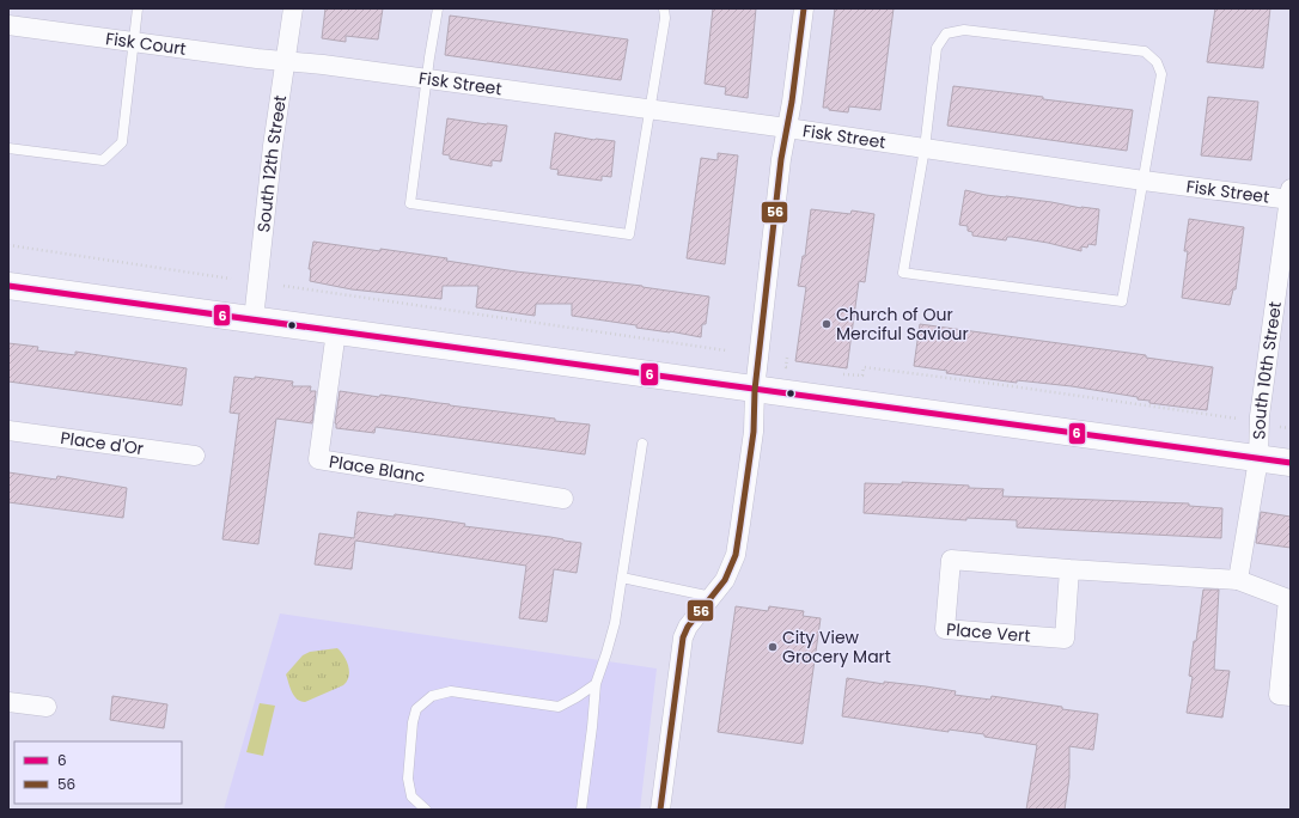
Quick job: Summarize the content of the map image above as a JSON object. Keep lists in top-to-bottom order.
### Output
{
  "streets": {
    "street": [
      "Fisk Court",
      "Fisk Street",
      "South 12th Street",
      "South 10th Street",
      "Place d'Or",
      "Place Blanc",
      "Place Vert"
    ]
  },
  "crossings": [
    ["Fisk Court", "Fisk Street"],
    ["Fisk Court", "South 12th Street"],
    ["Fisk Street", "South 12th Street"],
    ["Fisk Street", "South 10th Street"],
    ["South 10th Street", "Place Vert"]
  ],
  "places": ["Church of Our Merciful Saviour", "City View Grocery Mart"],
  "lines": ["transit line 56", "transit line 6"],
  "legend": ["6", "56"]
}
